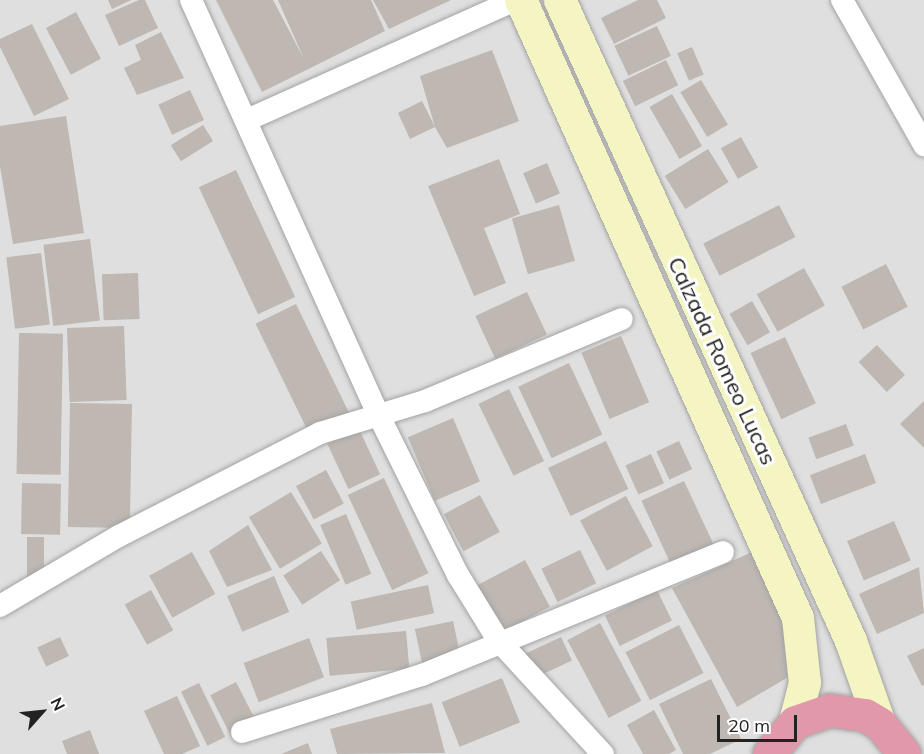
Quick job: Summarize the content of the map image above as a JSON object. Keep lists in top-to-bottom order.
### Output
{
  "streets": {
    "street": ["Calzada Romeo Lucas"]
  },
  "scale_bar": "20 m",
  "north": "top right"
}
